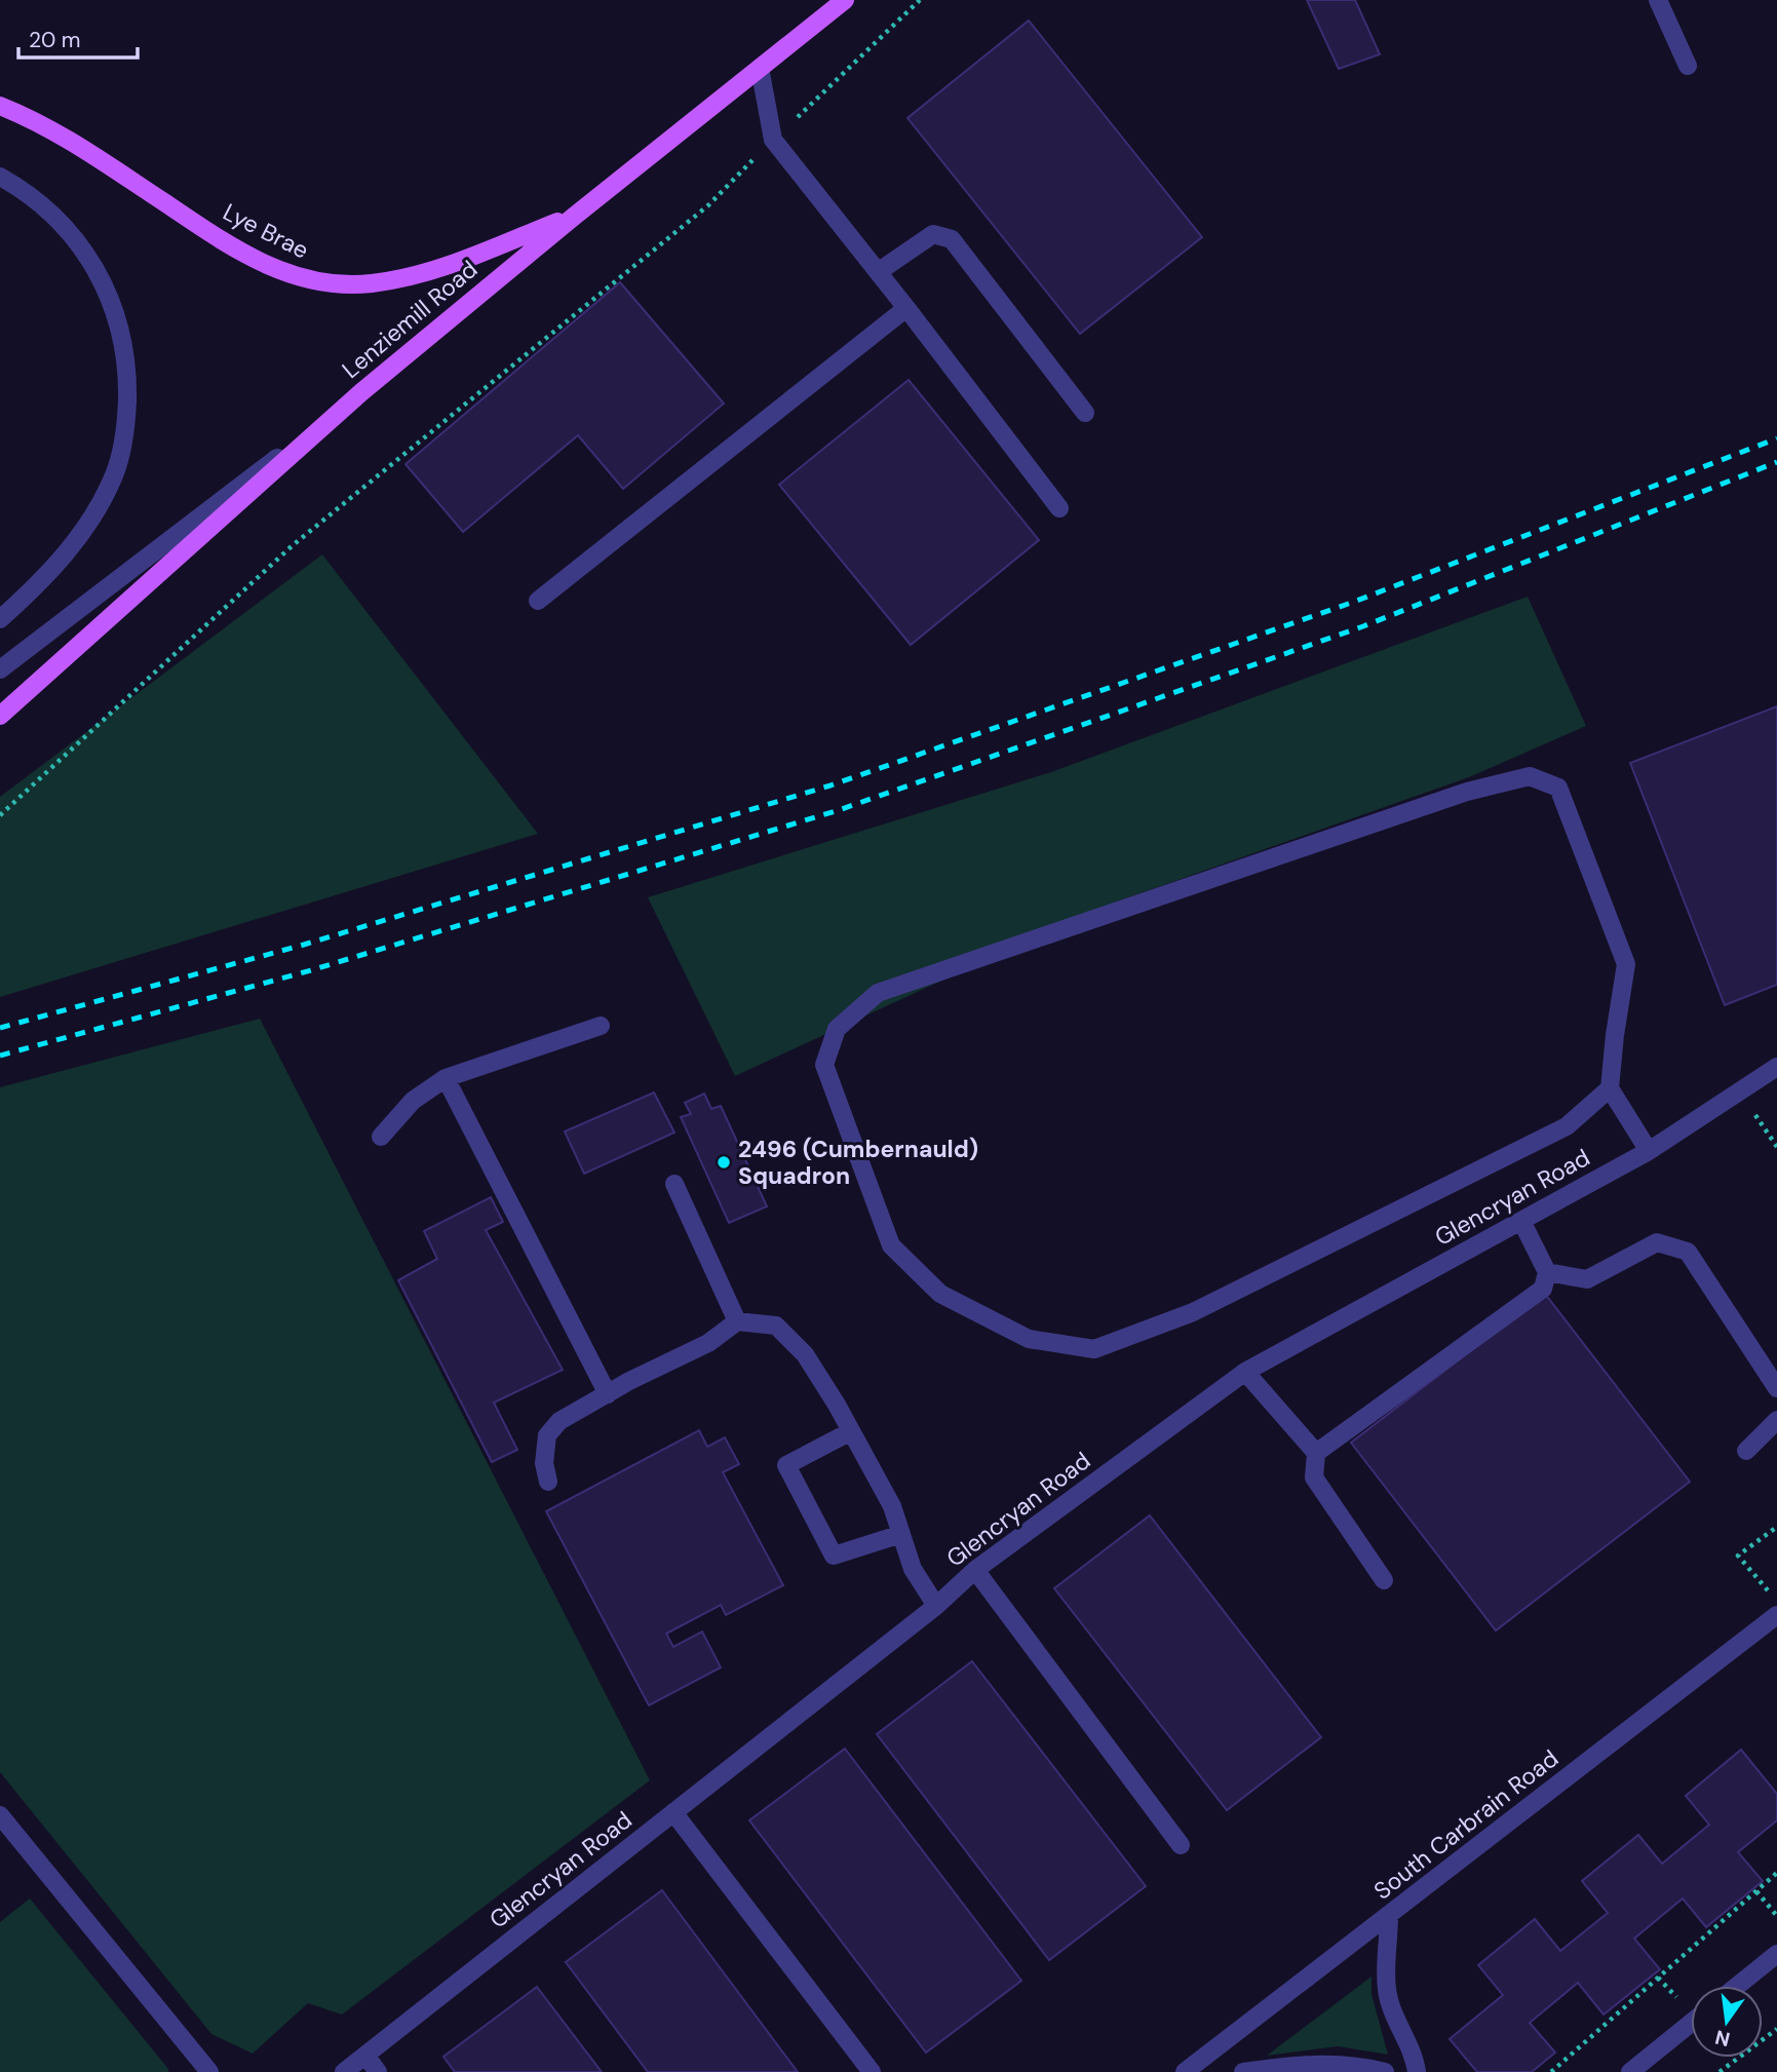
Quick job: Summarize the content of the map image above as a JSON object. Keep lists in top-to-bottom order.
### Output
{
  "streets": {
    "main road": ["Lye Brae", "Lenziemill Road"],
    "street": ["Glencryan Road", "South Carbrain Road"]
  },
  "crossings": [
    ["Lye Brae", "Lenziemill Road"]
  ],
  "places": ["2496 (Cumbernauld) Squadron"],
  "scale_bar": "20 m",
  "north": "bottom"
}
